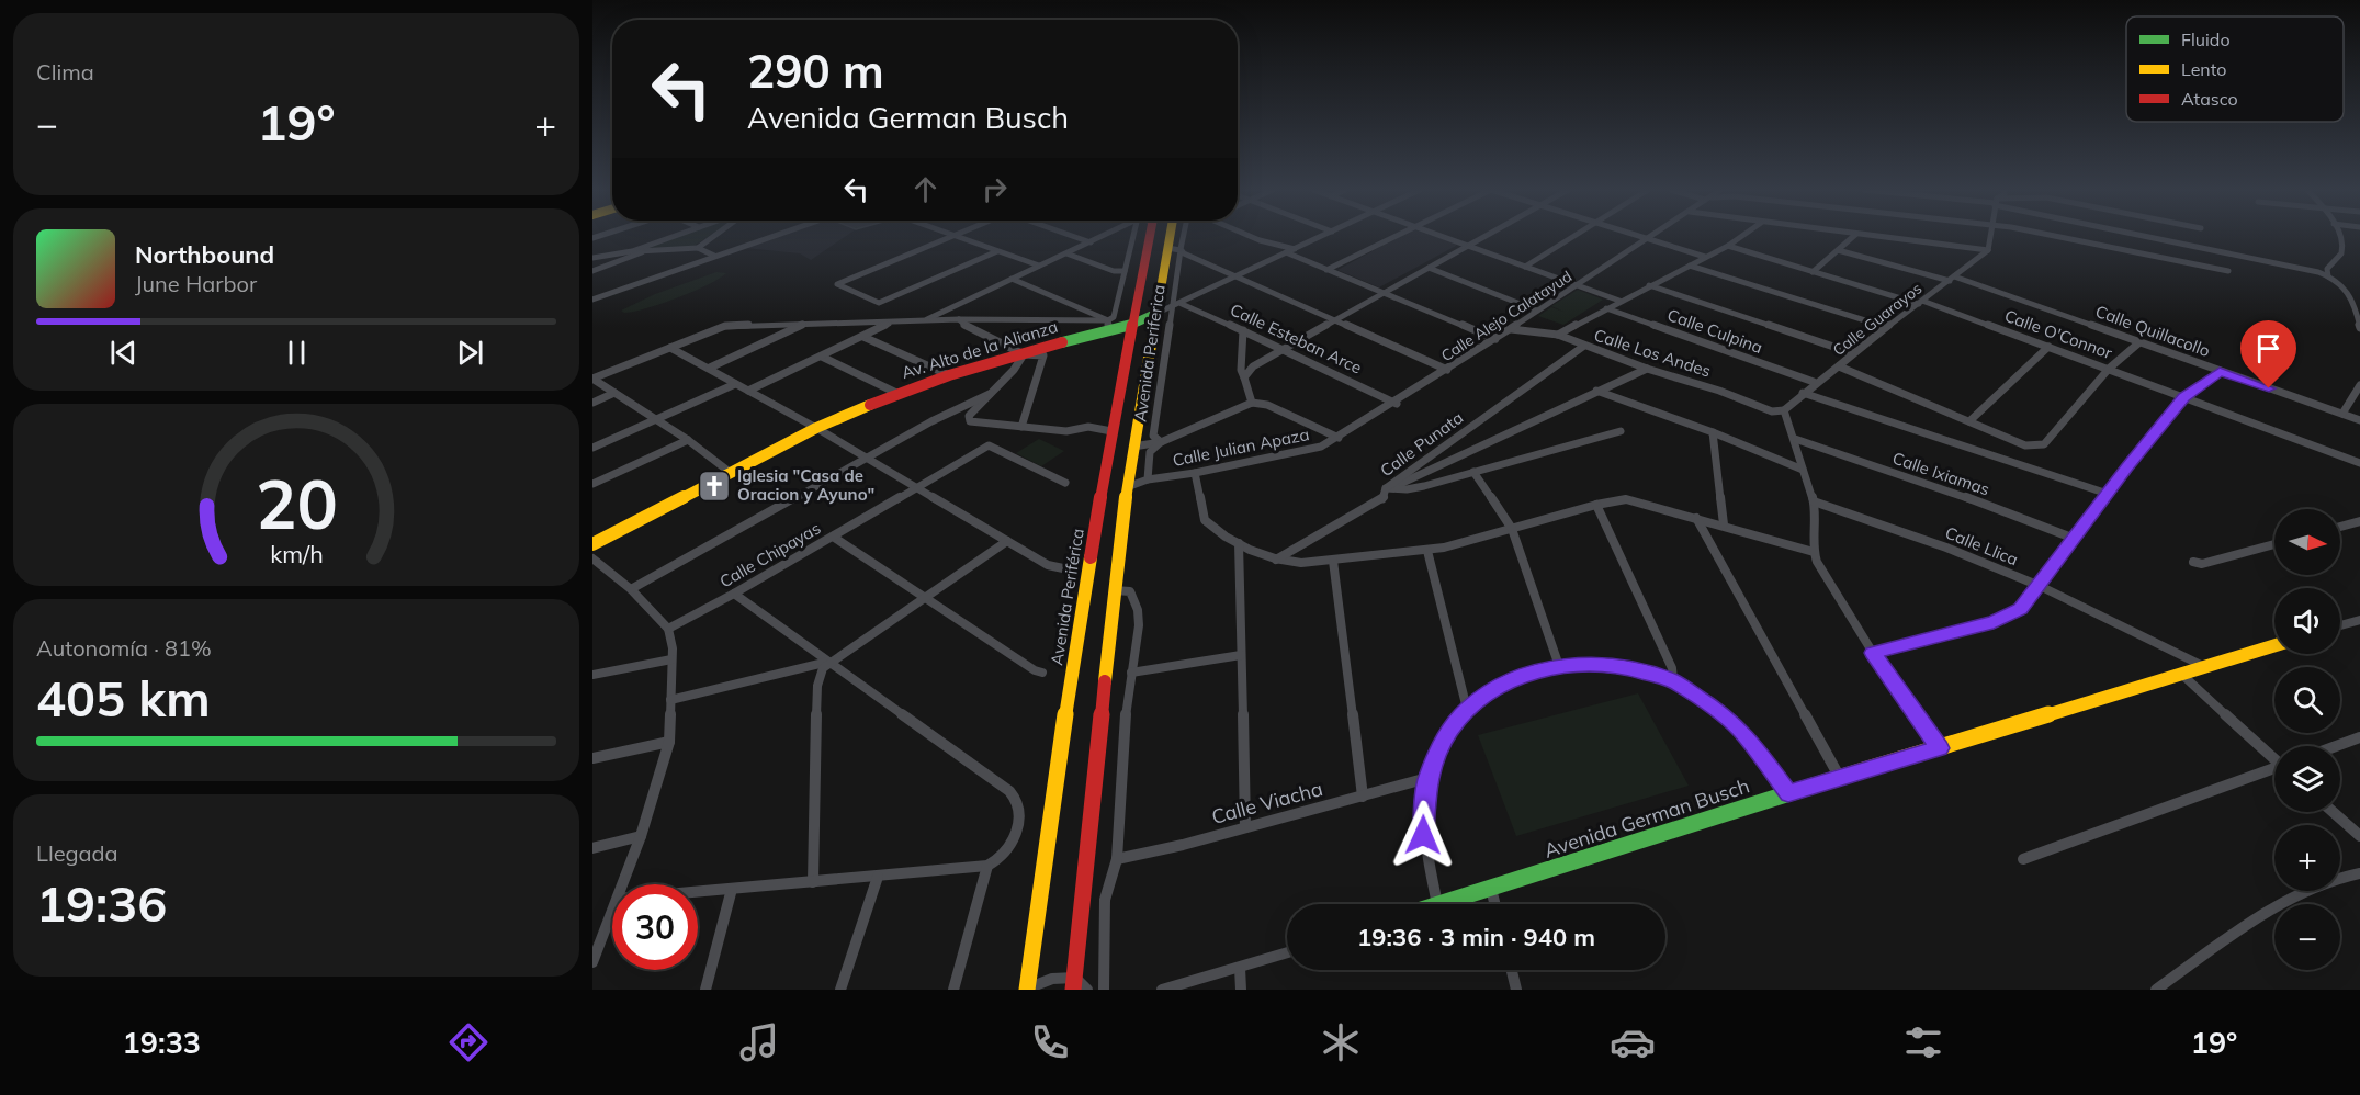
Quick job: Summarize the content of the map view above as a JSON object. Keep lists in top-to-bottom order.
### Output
{
  "streets": {
    "street": [
      "Calle Alejo Calatayud",
      "Calle Guarayos",
      "Calle Culpina",
      "Calle Quillacollo",
      "Calle O'Connor",
      "Calle Esteban Arce",
      "Av. Alto de la Alianza",
      "Avenida Periferica",
      "Calle Los Andes",
      "Calle Punata",
      "Calle Julian Apaza",
      "Calle Ixiamas",
      "Calle Llica",
      "Calle Chipayas",
      "Avenida Periférica",
      "Calle Viacha",
      "Avenida German Busch"
    ]
  },
  "crossings": [
    ["Calle Alejo Calatayud", "Calle Esteban Arce"],
    ["Calle Alejo Calatayud", "Calle Los Andes"],
    ["Calle Alejo Calatayud", "Calle Julian Apaza"],
    ["Calle Guarayos", "Calle Culpina"],
    ["Calle Guarayos", "Calle Quillacollo"],
    ["Calle Guarayos", "Calle O'Connor"],
    ["Calle Guarayos", "Calle Los Andes"],
    ["Av. Alto de la Alianza", "Avenida Periférica"],
    ["Calle Los Andes", "Calle Punata"],
    ["Calle Llica", "Avenida German Busch"]
  ],
  "places": {
    "church": ["Iglesia \"Casa de Oracion y Ayuno\""]
  },
  "legend": ["Fluido", "Lento", "Atasco"],
  "north": "right",
  "page": {
    "tile": [
      "Clima",
      ["Autonomía · 81%", "405 km"],
      ["Llegada", "19:36"]
    ],
    "turn": ["290 m", "Avenida German Busch"],
    "heat": ["−", "19°", "+"],
    "song": ["Northbound", "June Harbor"],
    "map_buttons": ["+", "−"],
    "limit": "30",
    "trip": "19:36 · 3 min · 940 m",
    "tabs": ["19:33", "19°"],
    "gauge": ["20", "km/h"]
  }
}
